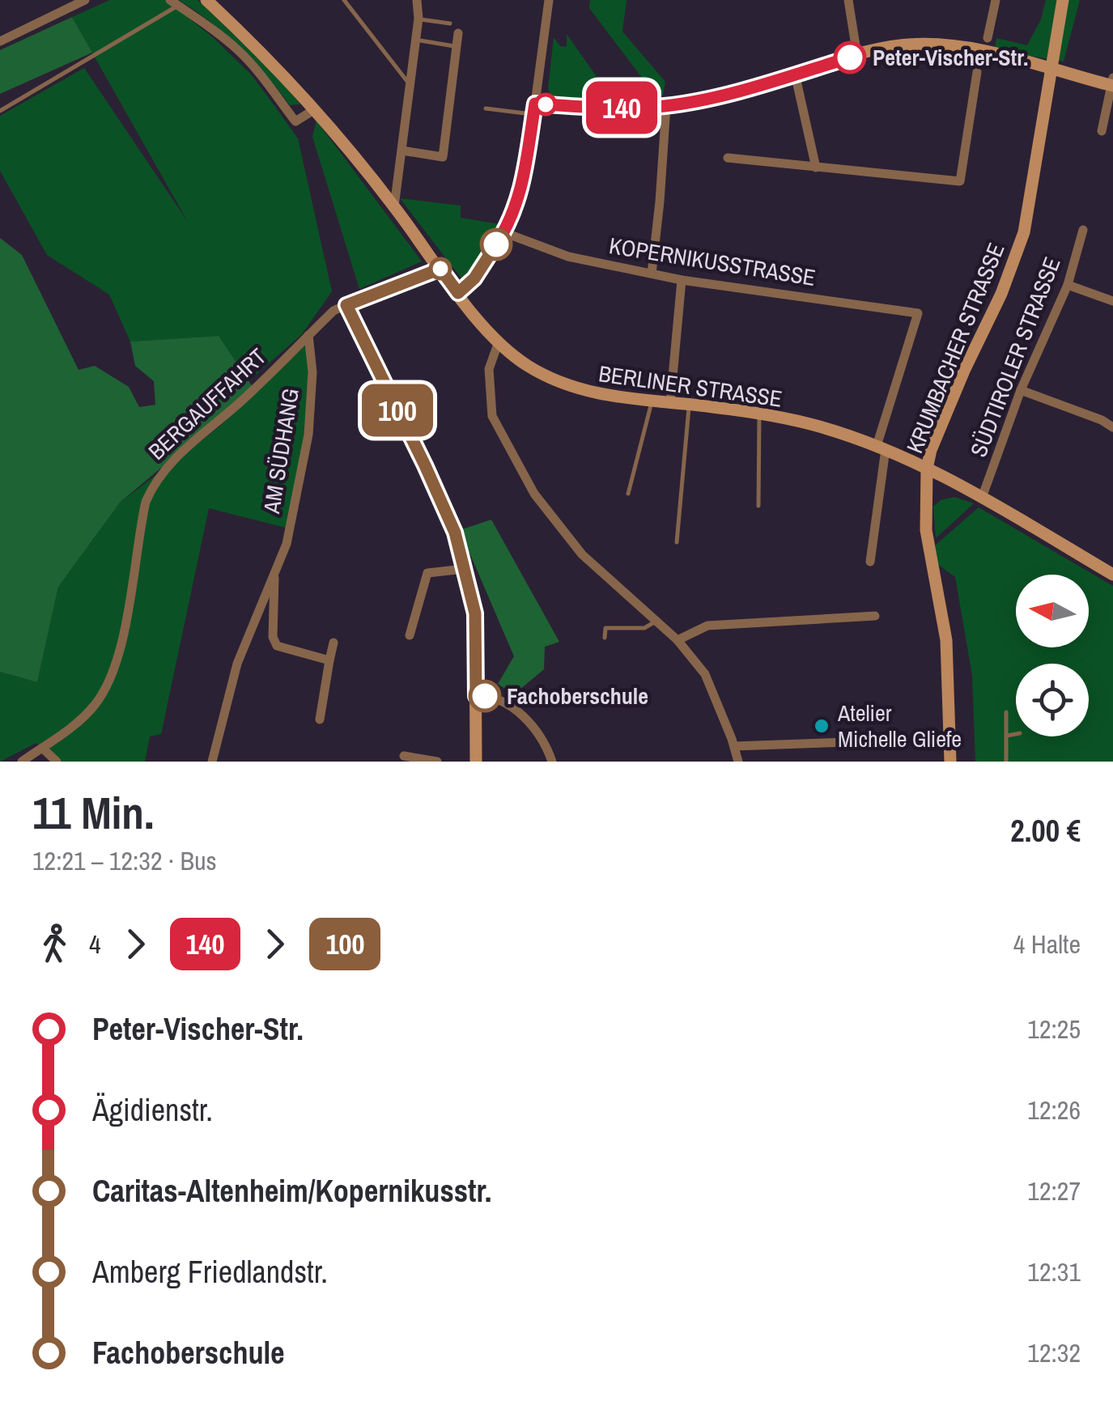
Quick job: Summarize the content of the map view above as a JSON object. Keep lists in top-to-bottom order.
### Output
{
  "streets": {
    "street": [
      "KOPERNIKUSSTRASSE",
      "KRUMBACHER STRASSE",
      "SÜDTIROLER STRASSE",
      "BERLINER STRASSE",
      "BERGAUFFAHRT",
      "AM SÜDHANG"
    ]
  },
  "crossings": [
    ["KOPERNIKUSSTRASSE", "BERLINER STRASSE"],
    ["KRUMBACHER STRASSE", "BERLINER STRASSE"],
    ["SÜDTIROLER STRASSE", "BERLINER STRASSE"],
    ["BERLINER STRASSE", "BERGAUFFAHRT"],
    ["BERGAUFFAHRT", "AM SÜDHANG"]
  ],
  "places": ["Peter-Vischer-Str.", "Fachoberschule", "Atelier Michelle Gliefe"],
  "lines": ["bus line 140", "bus line 100"],
  "north": "left",
  "page": {
    "on_map": ["140", "100"],
    "heading": ["11 Min.", "12:21 – 12:32 · Bus", "2.00 €"],
    "legs": [
      "4",
      "140",
      "100",
      "4 Halte"
    ],
    "list": [
      {
        "name": "Peter-Vischer-Str.",
        "value": "12:25"
      },
      {
        "name": "Ägidienstr.",
        "value": "12:26"
      },
      {
        "name": "Caritas-Altenheim/Kopernikusstr.",
        "value": "12:27"
      },
      {
        "name": "Amberg Friedlandstr.",
        "value": "12:31"
      },
      {
        "name": "Fachoberschule",
        "value": "12:32"
      }
    ]
  }
}
